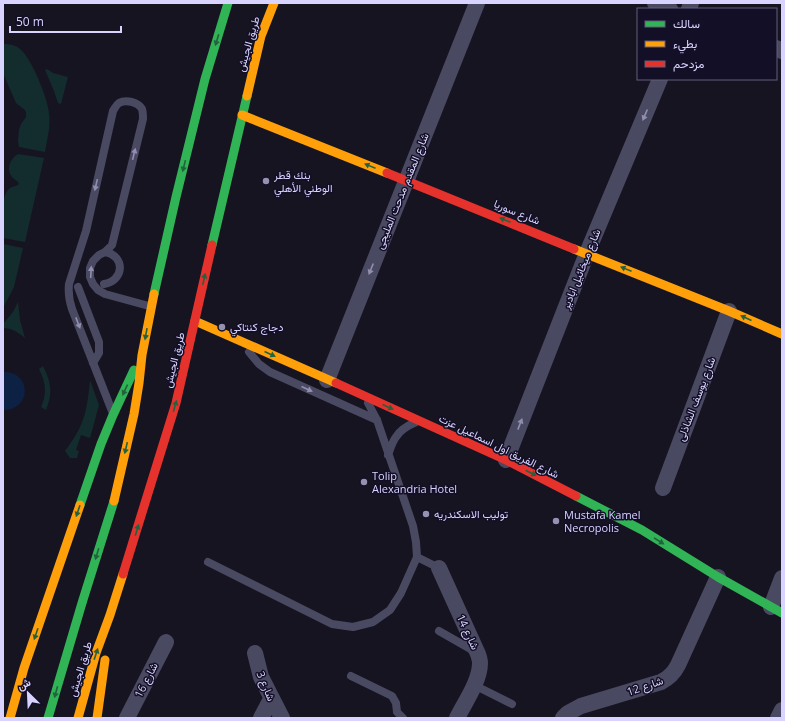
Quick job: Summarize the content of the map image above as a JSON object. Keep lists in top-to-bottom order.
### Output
{
  "streets": {
    "main road": ["طريق الجيش", "شارع سوريا", "شارع الفريق اول اسماعيل عزت"],
    "street": [
      "شارع المقدم مدحت المليجى",
      "شارع ميخائيل ابادير",
      "شارع يوسف الشاذلى",
      "شارع 14",
      "شارع 16",
      "شارع 3",
      "شارع 12"
    ]
  },
  "crossings": [
    ["طريق الجيش", "شارع سوريا"],
    ["طريق الجيش", "شارع الفريق اول اسماعيل عزت"],
    ["شارع المقدم مدحت المليجى", "شارع سوريا"],
    ["شارع المقدم مدحت المليجى", "شارع الفريق اول اسماعيل عزت"],
    ["شارع سوريا", "شارع ميخائيل ابادير"],
    ["شارع سوريا", "شارع يوسف الشاذلى"],
    ["شارع ميخائيل ابادير", "شارع الفريق اول اسماعيل عزت"],
    ["شارع الفريق اول اسماعيل عزت", "شارع 12"]
  ],
  "one_way": ["شارع المقدم مدحت المليجى", "شارع سوريا", "شارع الفريق اول اسماعيل عزت"],
  "places": [
    "بنك قطر الوطني الأهلي",
    "دجاج كنتاكي",
    "Tolip Alexandria Hotel",
    "توليب الاسكندريه",
    "Mustafa Kamel Necropolis"
  ],
  "legend": ["سالك", "بطيء", "مزدحم"],
  "scale_bar": "50 m",
  "north": "top left"
}
